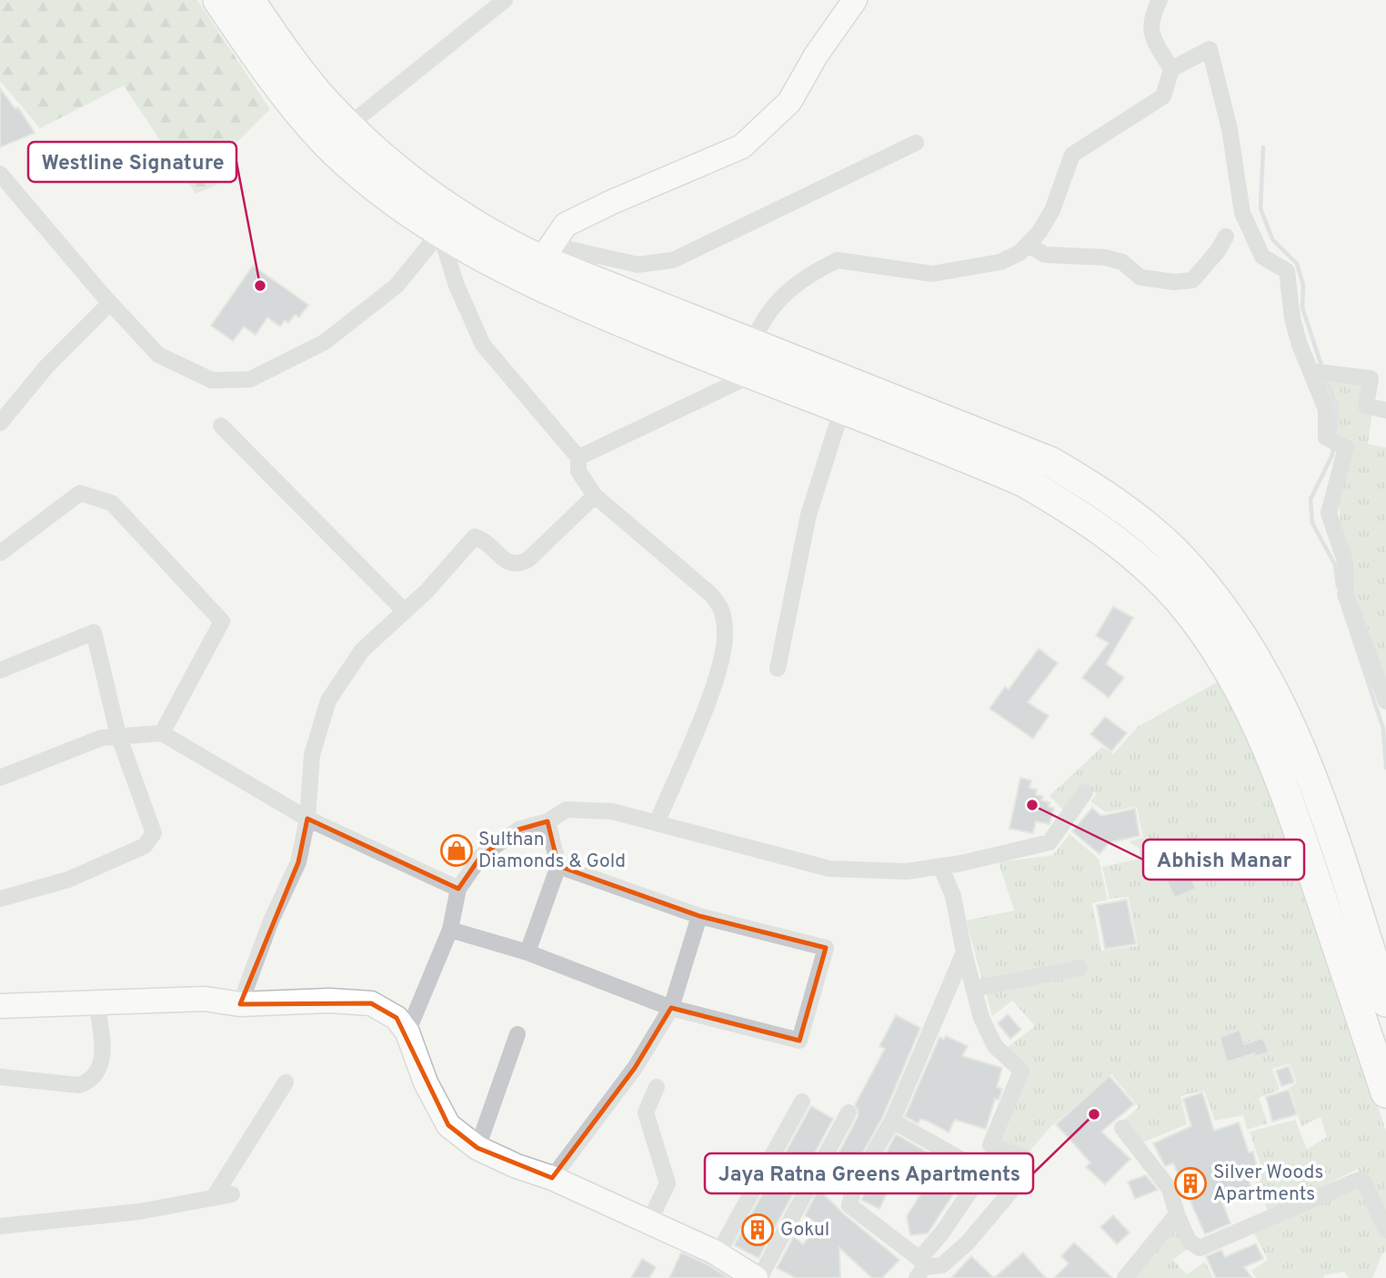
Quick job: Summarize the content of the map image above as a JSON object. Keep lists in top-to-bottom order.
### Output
{
  "places": {
    "other": ["Westline Signature", "Abhish Manar", "Jaya Ratna Greens Apartments"],
    "shop": ["Sulthan Diamonds & Gold"],
    "building": ["Silver Woods Apartments", "Gokul"]
  }
}
